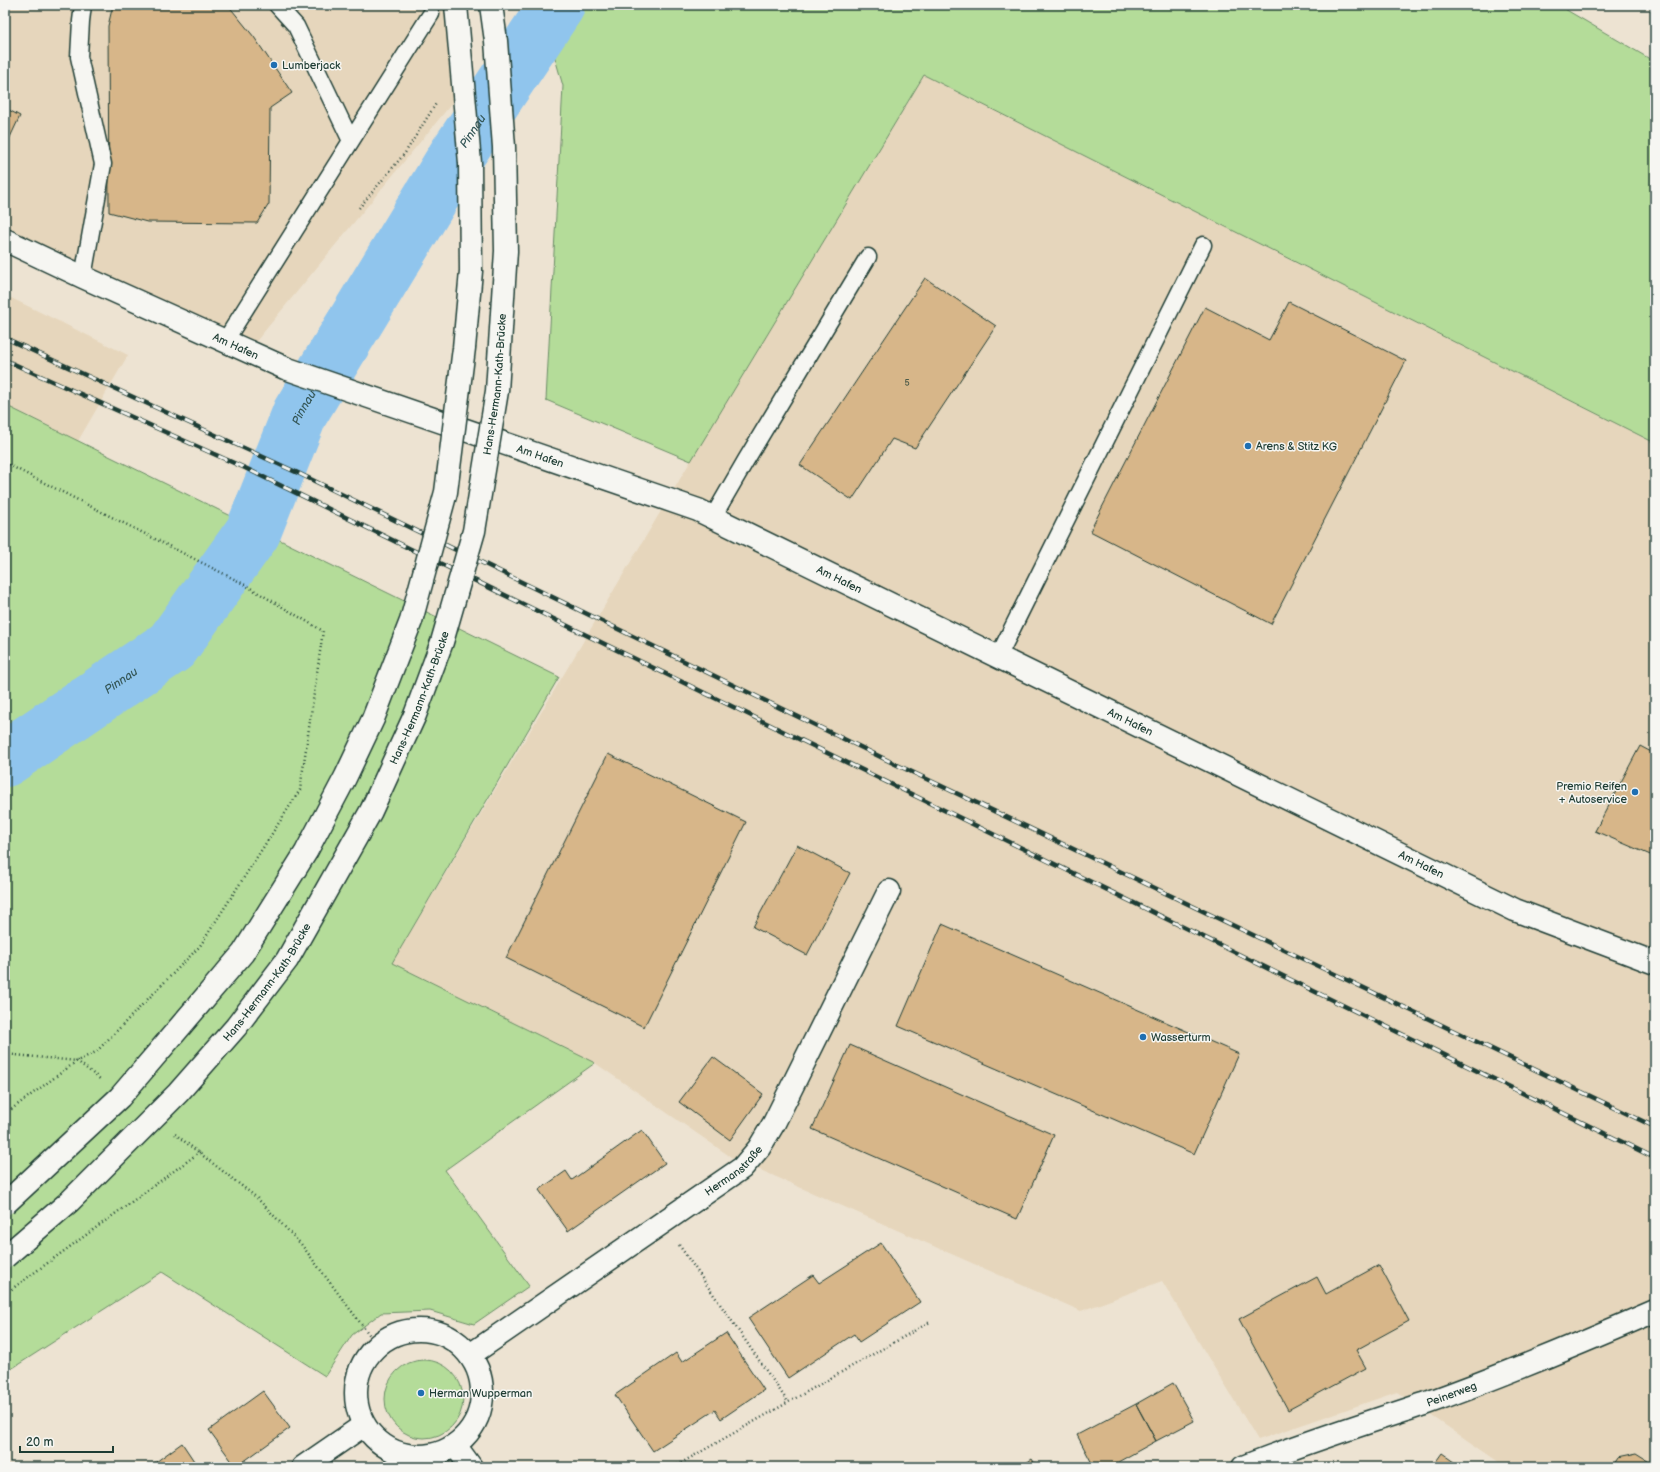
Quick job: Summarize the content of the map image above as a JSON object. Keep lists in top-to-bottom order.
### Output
{
  "streets": {
    "street": [
      "Am Hafen",
      "Hans-Hermann-Kath-Brücke",
      "Hermanstraße",
      "Peinerweg"
    ]
  },
  "water": ["Pinnau"],
  "places": [
    "Lumberjack",
    "Arens & Stitz KG",
    "Premio Reifen + Autoservice",
    "Wasserturm",
    "Herman Wupperman"
  ],
  "house_numbers": ["5"],
  "scale_bar": "20 m"
}
